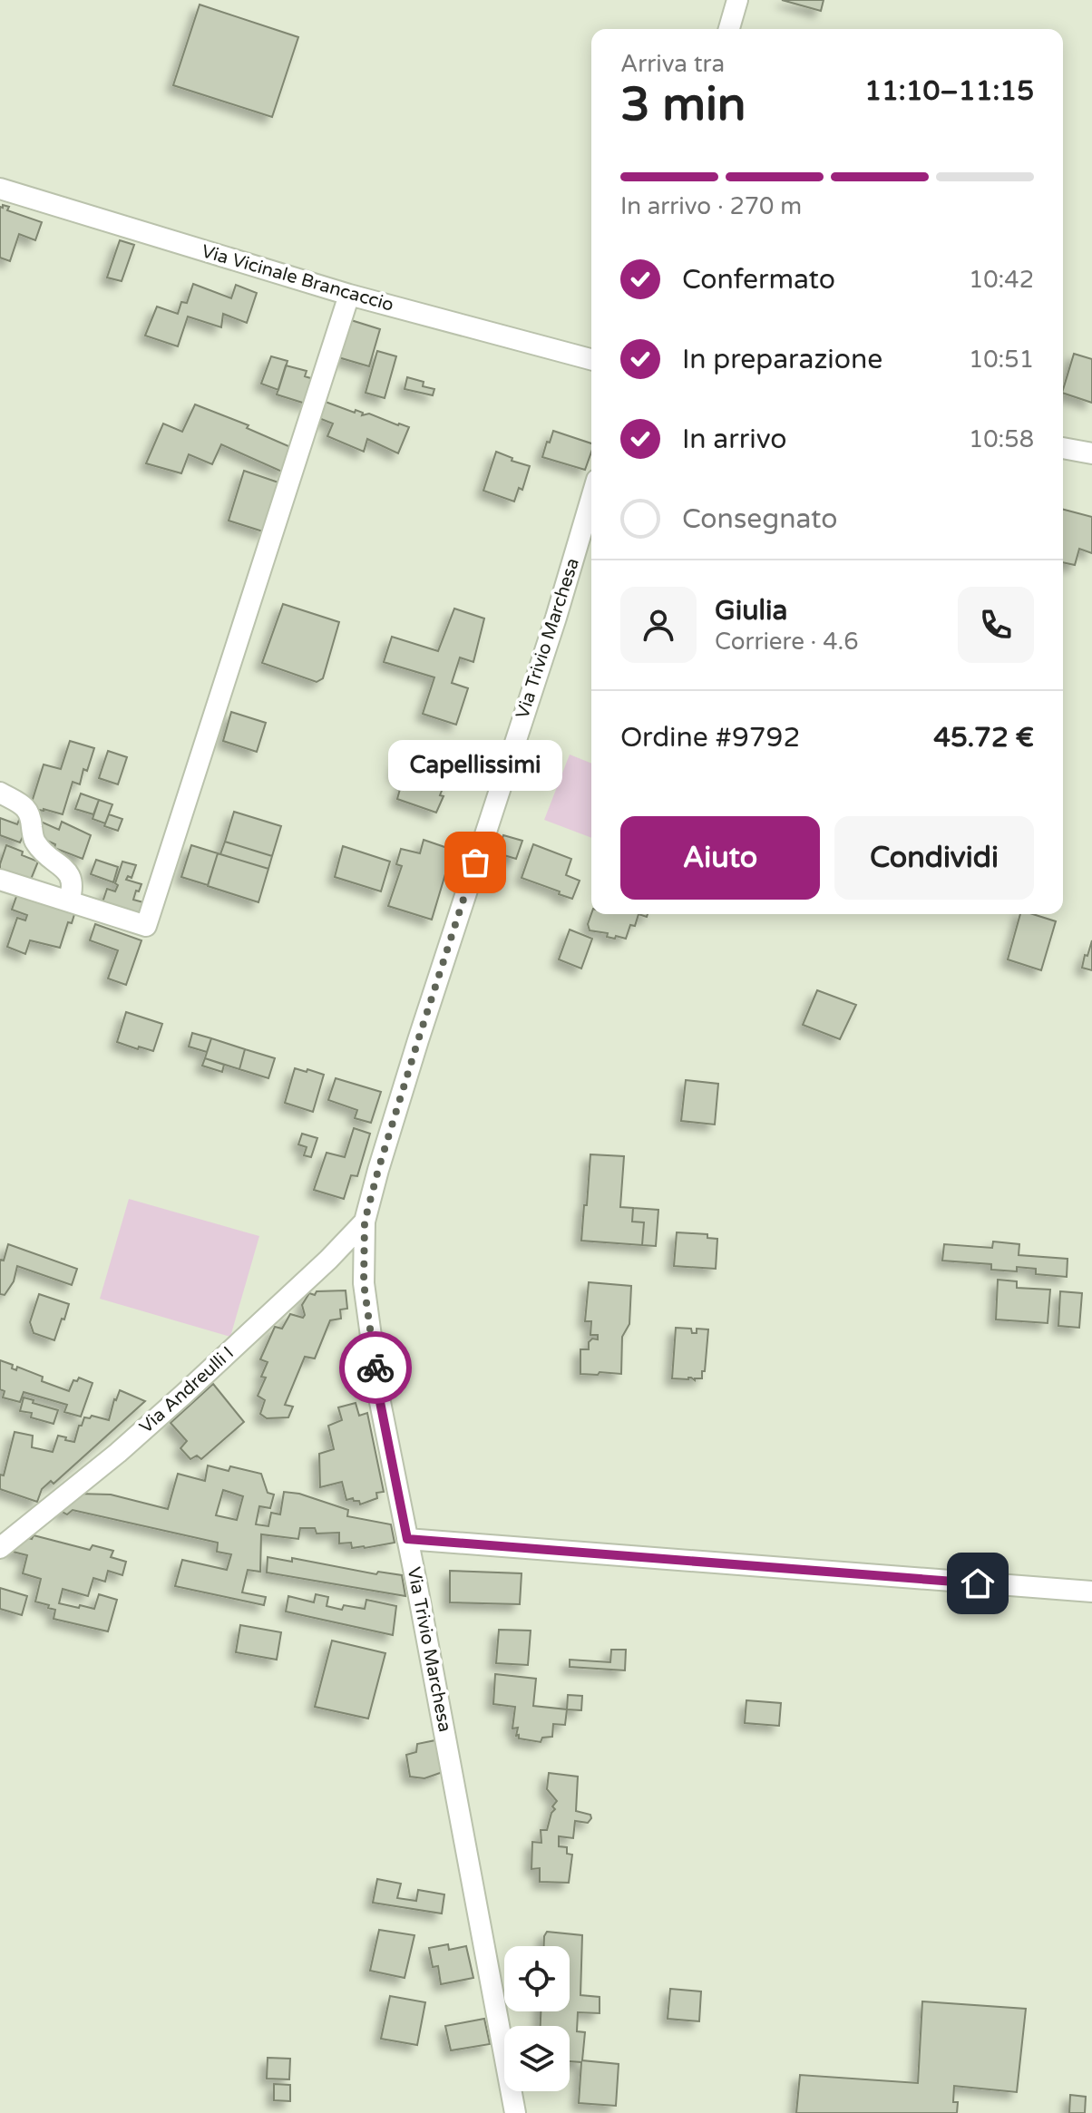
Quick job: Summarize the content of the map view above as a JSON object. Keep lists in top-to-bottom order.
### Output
{
  "streets": {
    "street": ["Via Vicinale Brancaccio", "Via Trivio Marchesa", "Via Andreulli I"]
  },
  "crossings": [
    ["Via Trivio Marchesa", "Via Andreulli I"]
  ],
  "places": ["Capellissimi"],
  "page": {
    "heading": ["3 min", "Arriva tra", "11:10–11:15"],
    "panel": [
      "Giulia",
      "Corriere · 4.6",
      "Ordine #9792",
      "45.72 €"
    ],
    "bar": "In arrivo · 270 m",
    "list": [
      ["Confermato", "10:42"],
      ["In preparazione", "10:51"],
      ["In arrivo", "10:58"],
      "Consegnato"
    ],
    "bubble": "Capellissimi",
    "buttons": ["Aiuto", "Condividi"]
  }
}
